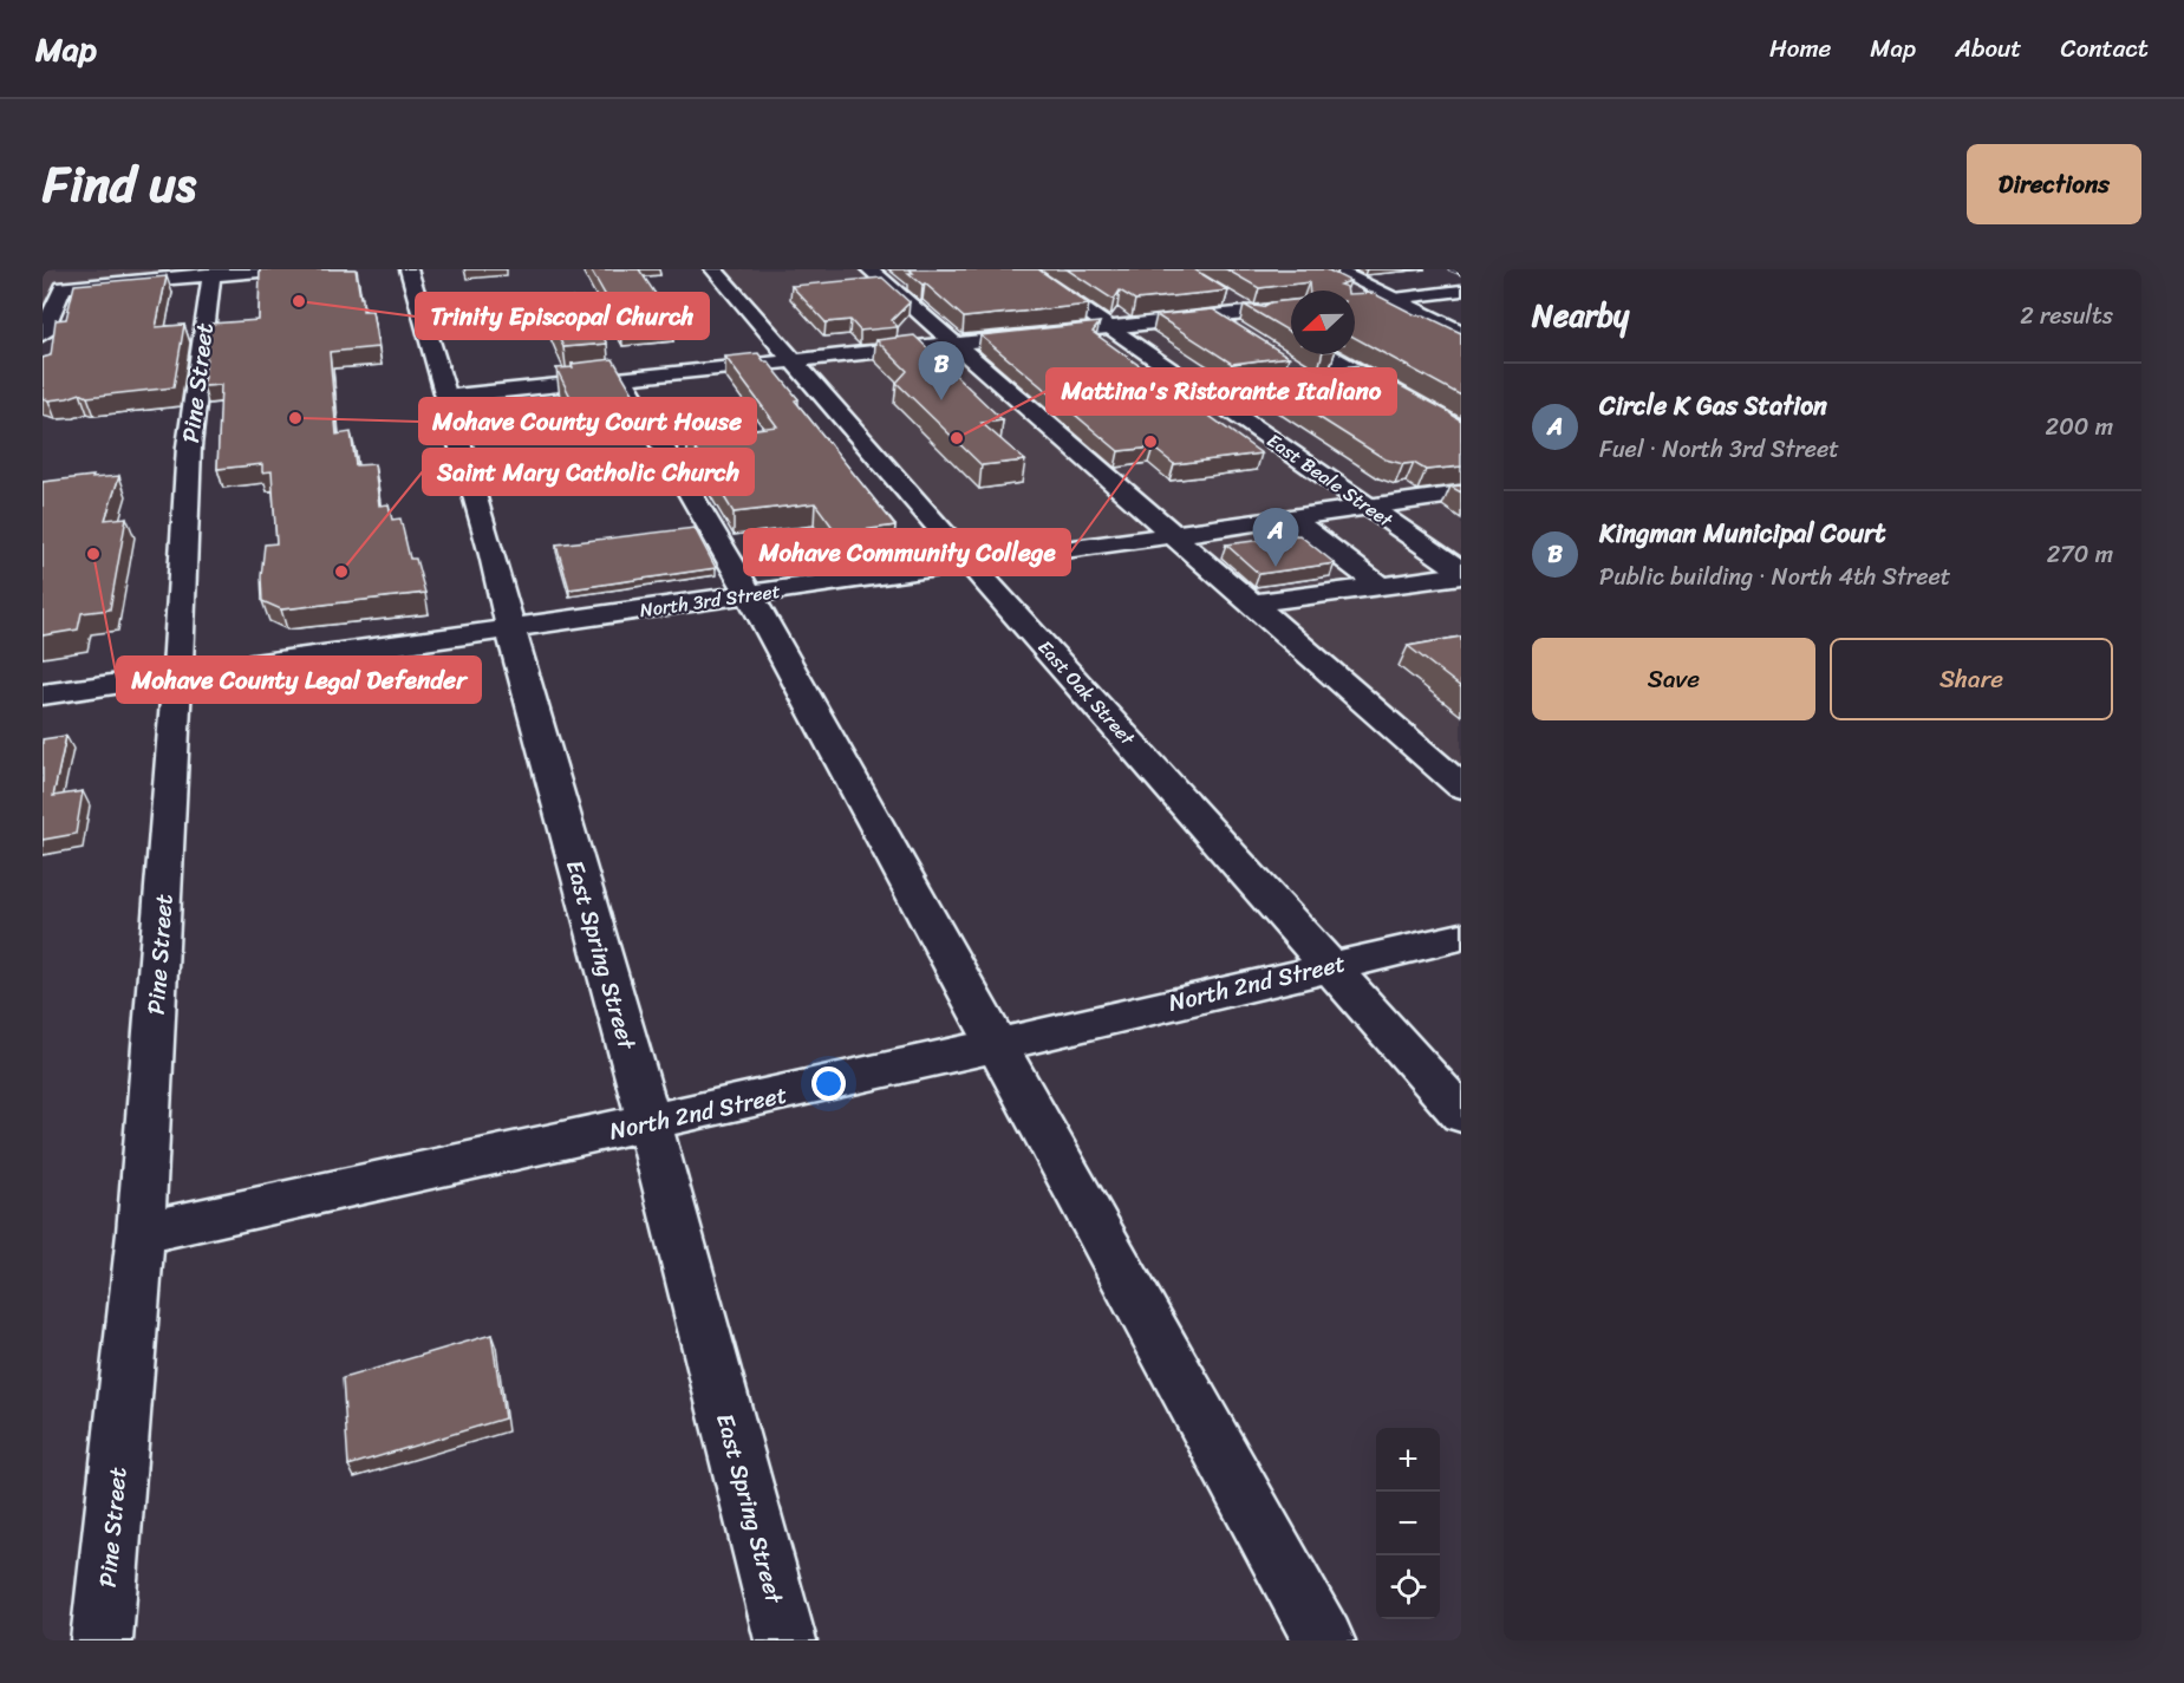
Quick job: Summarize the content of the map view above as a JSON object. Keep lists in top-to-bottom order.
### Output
{
  "streets": {
    "street": [
      "Pine Street",
      "East Beale Street",
      "North 3rd Street",
      "East Oak Street",
      "East Spring Street",
      "North 2nd Street"
    ]
  },
  "crossings": [
    ["Pine Street", "North 3rd Street"],
    ["Pine Street", "North 2nd Street"],
    ["East Beale Street", "North 3rd Street"],
    ["North 3rd Street", "East Oak Street"],
    ["North 3rd Street", "East Spring Street"],
    ["East Oak Street", "North 2nd Street"],
    ["East Spring Street", "North 2nd Street"]
  ],
  "places": [
    "Trinity Episcopal Church",
    "Mohave County Court House",
    "Mattina's Ristorante Italiano",
    "Mohave Community College",
    "Mohave County Legal Defender",
    "Saint Mary Catholic Church"
  ],
  "north": "left",
  "page": {
    "header": "Map",
    "nav": [
      "Home",
      "Map",
      "About",
      "Contact"
    ],
    "title": "Find us",
    "buttons": [
      "Directions",
      ["Save", "Share"]
    ],
    "heading": ["Nearby", "2 results"],
    "pins": ["B", "A"],
    "list": [
      {
        "mark": "A",
        "name": "Circle K Gas Station",
        "note": "Fuel · North 3rd Street",
        "value": "200 m"
      },
      {
        "mark": "B",
        "name": "Kingman Municipal Court",
        "note": "Public building · North 4th Street",
        "value": "270 m"
      }
    ],
    "map_buttons": ["+", "−"]
  }
}
